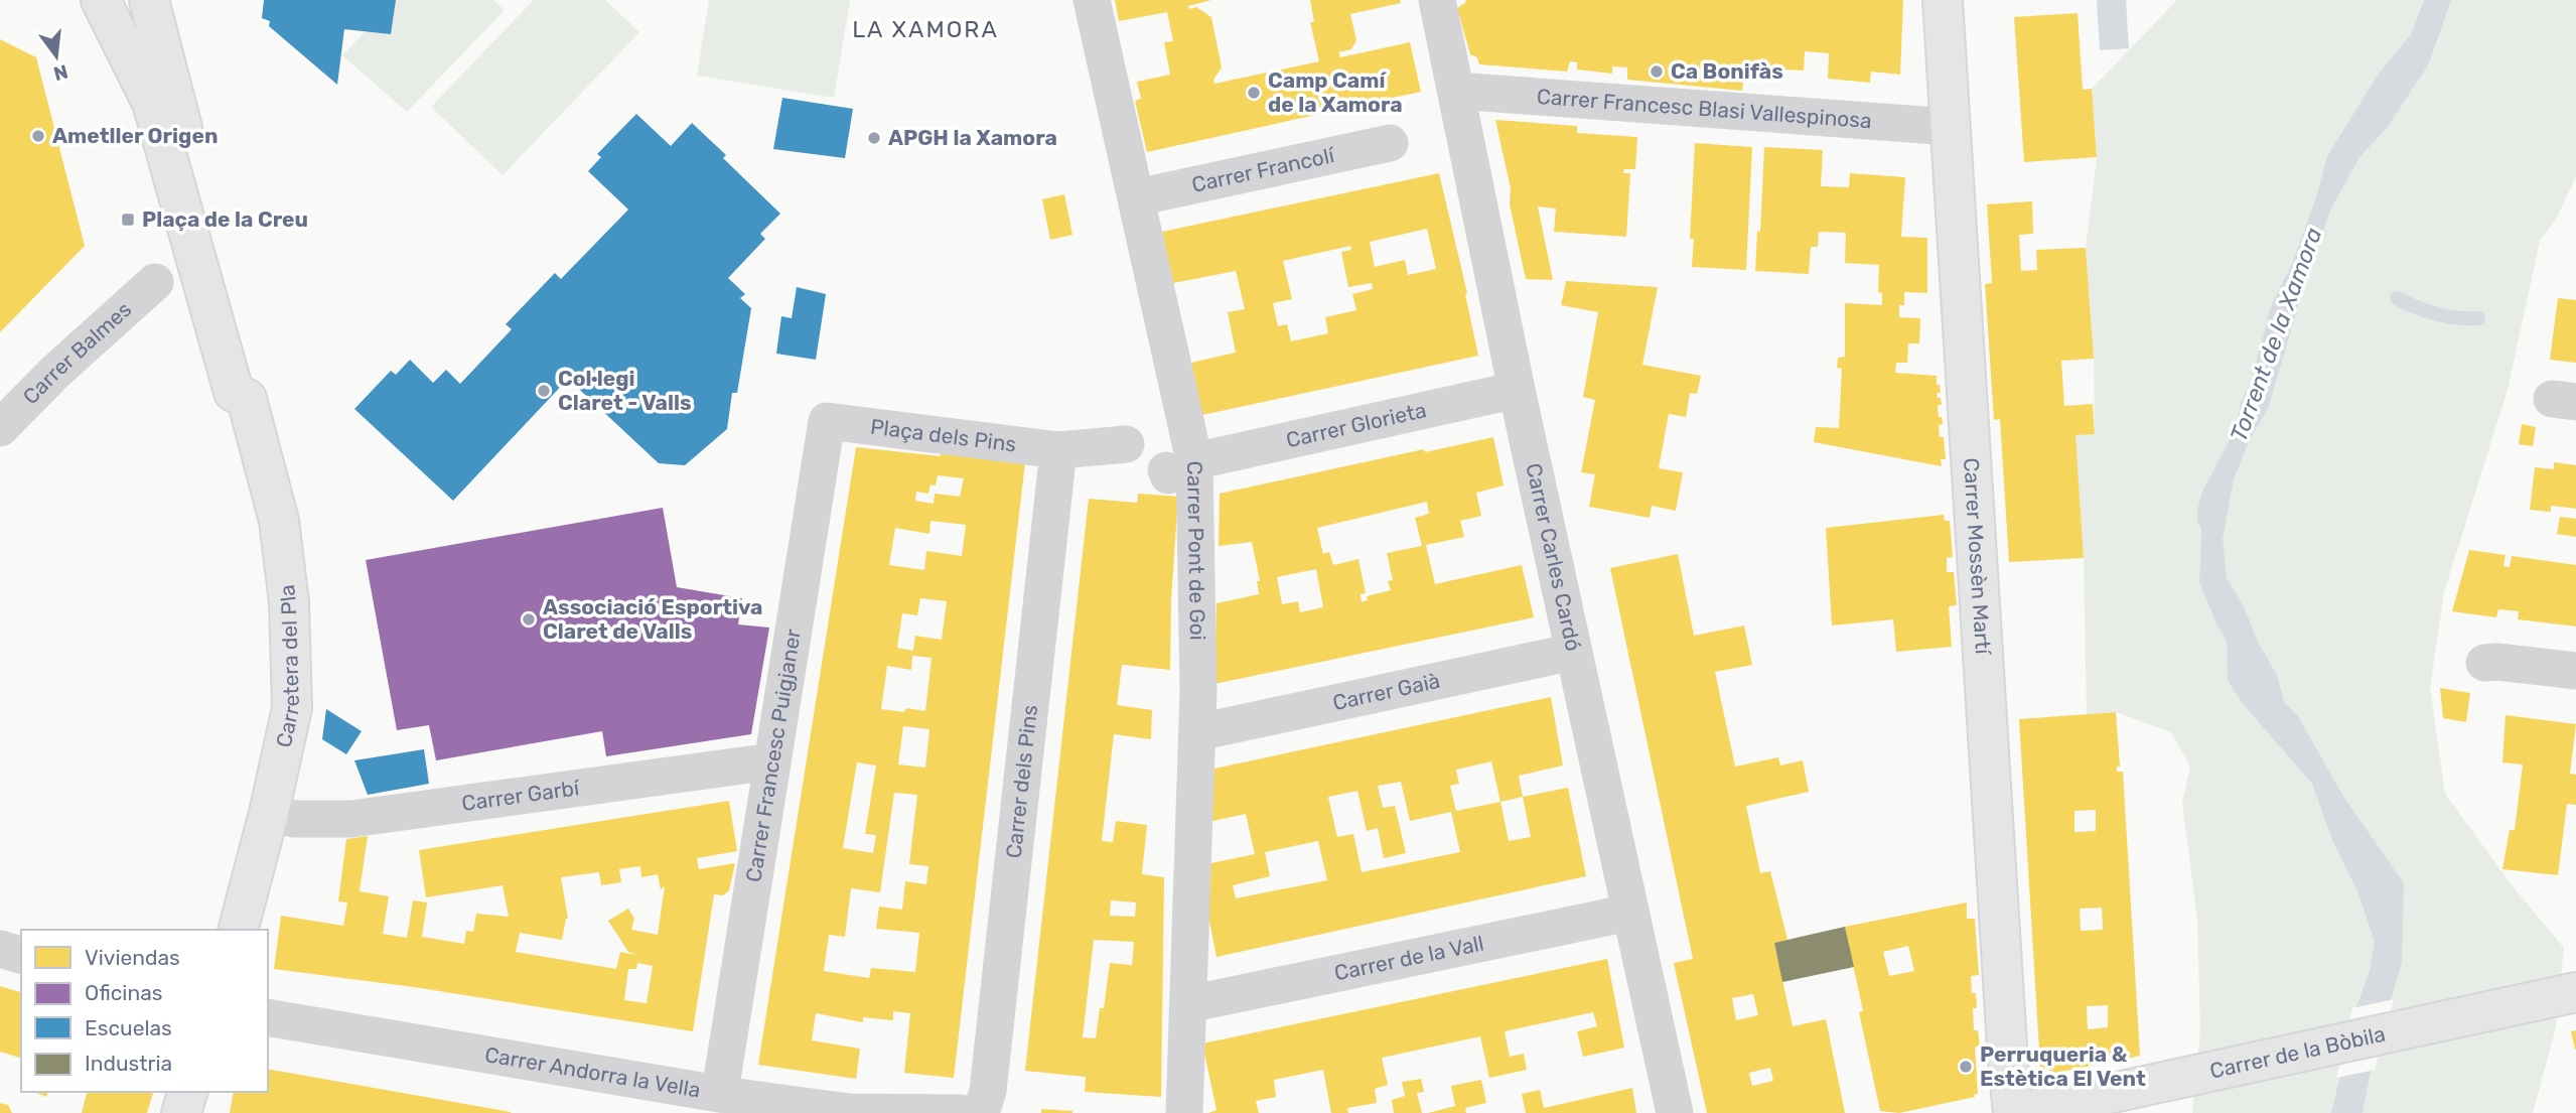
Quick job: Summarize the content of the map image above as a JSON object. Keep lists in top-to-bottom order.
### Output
{
  "streets": {
    "street": [
      "Carrer Francesc Blasi Vallespinosa",
      "Carrer Francolí",
      "Carrer Balmes",
      "Carrer Glorieta",
      "Plaça dels Pins",
      "Carrer Pont de Goi",
      "Carrer Carles Cardó",
      "Carrer Mossèn Martí",
      "Carretera del Pla",
      "Carrer Gaià",
      "Carrer Francesc Puigjaner",
      "Carrer dels Pins",
      "Carrer Garbí",
      "Carrer de la Vall",
      "Carrer de la Bòbila",
      "Carrer Andorra la Vella"
    ]
  },
  "crossings": [
    ["Carrer Francesc Blasi Vallespinosa", "Carrer Carles Cardó"],
    ["Carrer Francesc Blasi Vallespinosa", "Carrer Mossèn Martí"],
    ["Carrer Francolí", "Carrer Pont de Goi"],
    ["Carrer Glorieta", "Carrer Pont de Goi"],
    ["Carrer Glorieta", "Carrer Carles Cardó"],
    ["Plaça dels Pins", "Carrer Francesc Puigjaner"],
    ["Plaça dels Pins", "Carrer dels Pins"],
    ["Carrer Pont de Goi", "Carrer Gaià"],
    ["Carrer Pont de Goi", "Carrer de la Vall"],
    ["Carrer Carles Cardó", "Carrer Gaià"],
    ["Carrer Carles Cardó", "Carrer de la Vall"],
    ["Carretera del Pla", "Carrer Garbí"],
    ["Carrer Francesc Puigjaner", "Carrer Garbí"],
    ["Carrer Francesc Puigjaner", "Carrer Andorra la Vella"],
    ["Carrer dels Pins", "Carrer Andorra la Vella"]
  ],
  "districts": ["LA XAMORA"],
  "water": ["Torrent de la Xamora"],
  "places": {
    "other": [
      "Ca Bonifàs",
      "Camp Camí de la Xamora",
      "Ametller Origen",
      "APGH la Xamora",
      "Col·legi Claret - Valls",
      "Associació Esportiva Claret de Valls",
      "Perruqueria & Estètica El Vent"
    ],
    "transit": ["Plaça de la Creu"]
  },
  "legend": [
    "Viviendas",
    "Oficinas",
    "Escuelas",
    "Industria"
  ],
  "north": "bottom"
}
